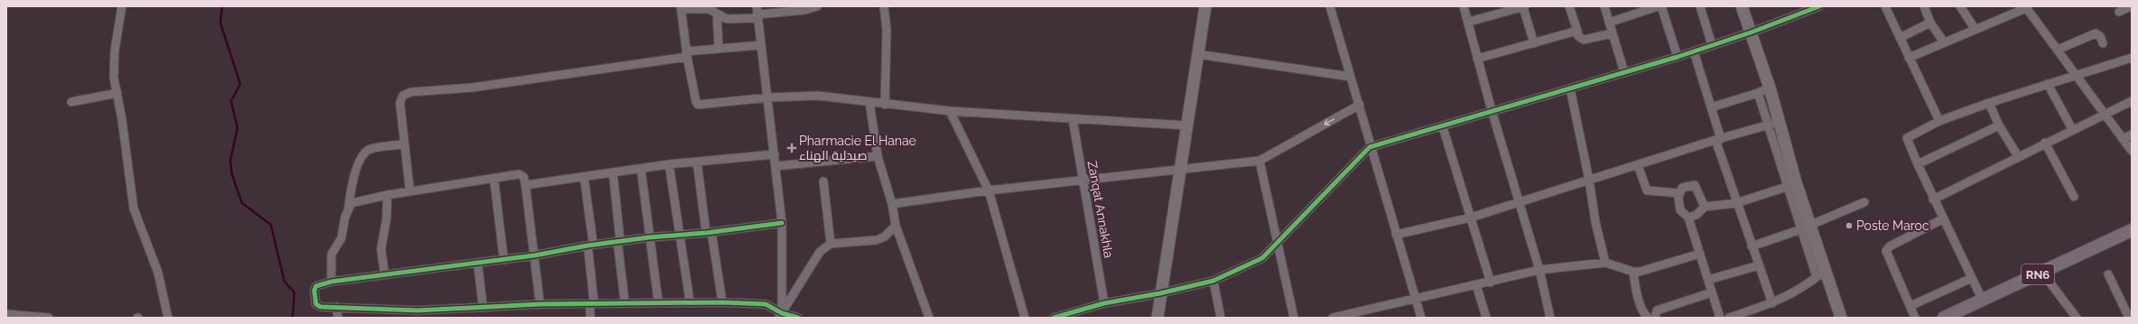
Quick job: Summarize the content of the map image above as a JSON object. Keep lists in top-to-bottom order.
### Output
{
  "streets": {
    "main road": ["RN6"],
    "street": ["Zanqat Annakhla"]
  },
  "places": {
    "health": ["Pharmacie El Hanae صيدلية الهناء"],
    "other": ["Poste Maroc"]
  }
}
